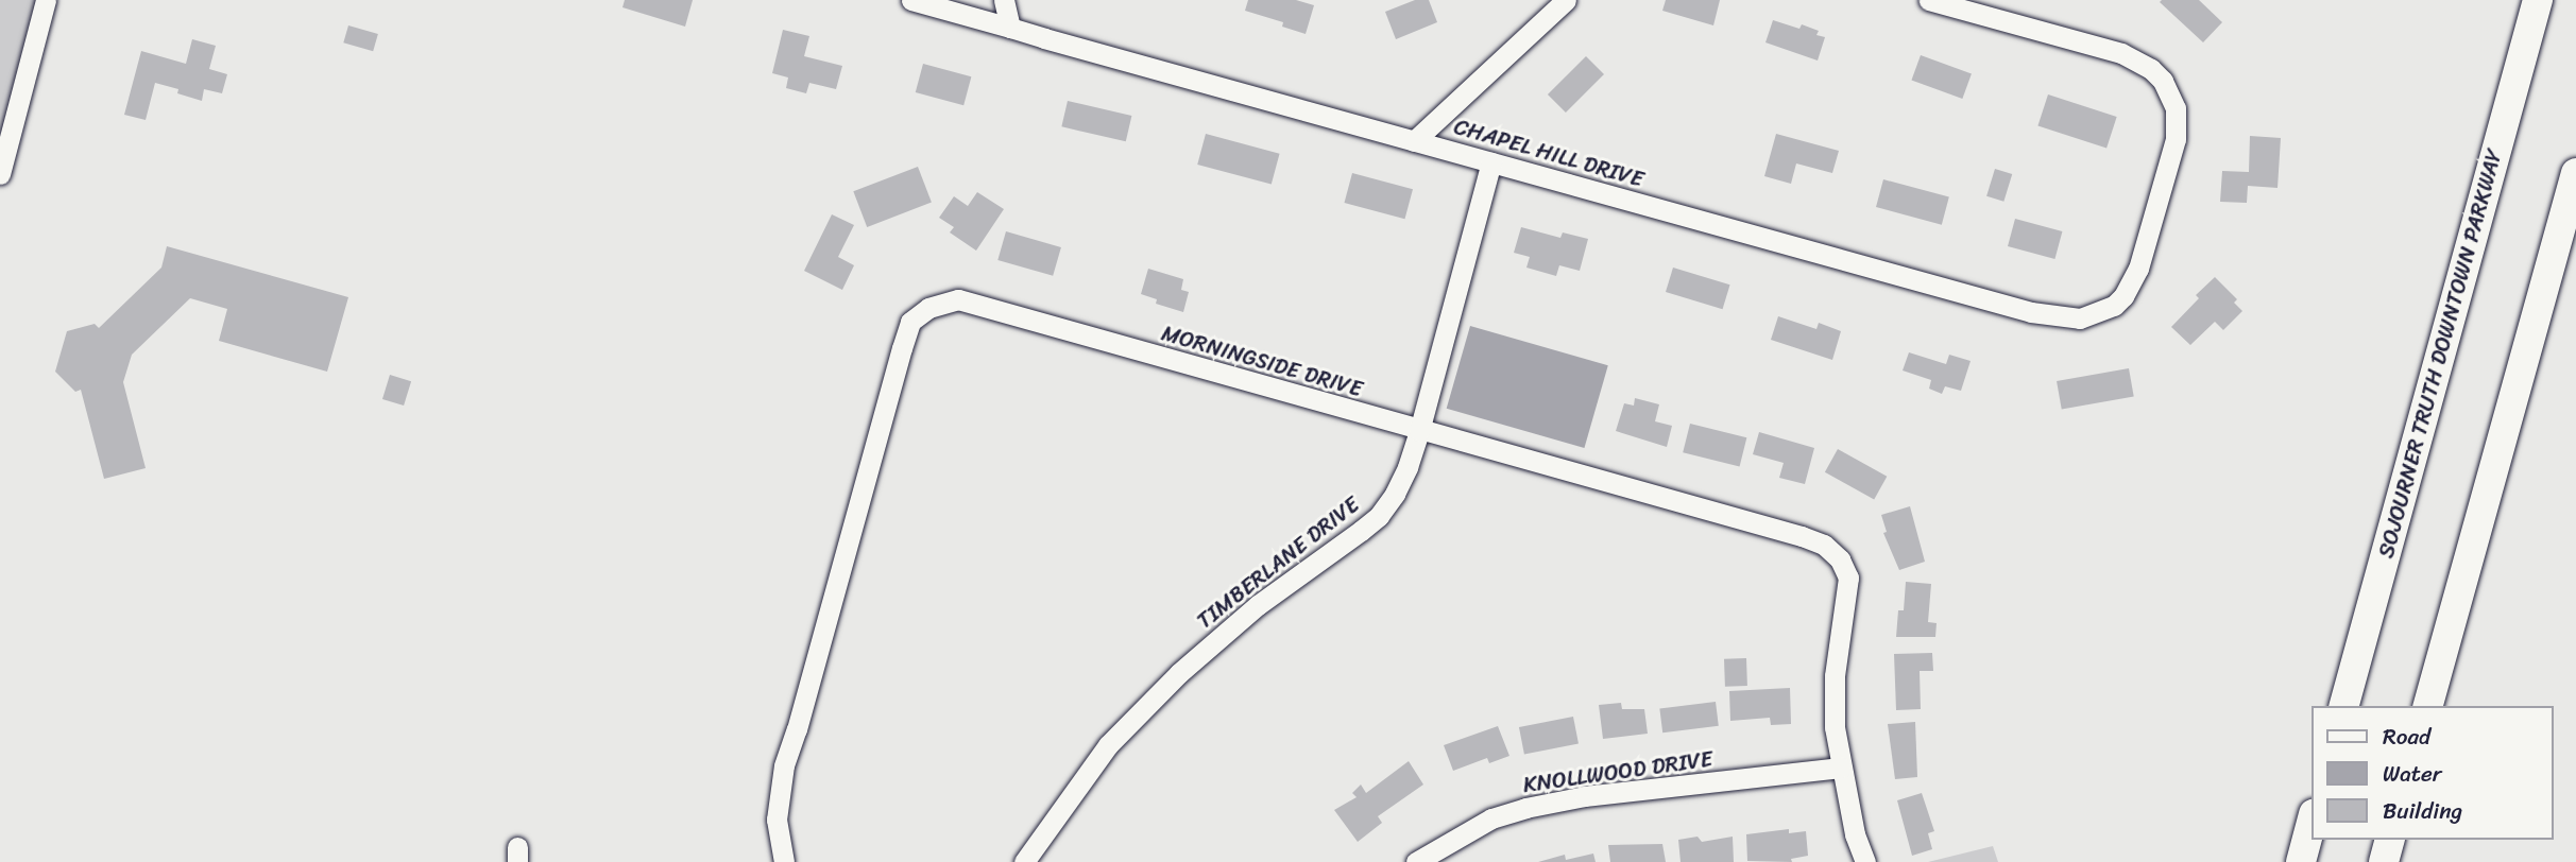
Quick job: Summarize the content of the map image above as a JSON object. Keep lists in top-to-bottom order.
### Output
{
  "streets": {
    "highway": ["SOJOURNER TRUTH DOWNTOWN PARKWAY"],
    "street": [
      "CHAPEL HILL DRIVE",
      "MORNINGSIDE DRIVE",
      "TIMBERLANE DRIVE",
      "KNOLLWOOD DRIVE"
    ]
  },
  "crossings": [
    ["CHAPEL HILL DRIVE", "TIMBERLANE DRIVE"],
    ["MORNINGSIDE DRIVE", "TIMBERLANE DRIVE"],
    ["MORNINGSIDE DRIVE", "KNOLLWOOD DRIVE"]
  ],
  "legend": ["Road", "Water", "Building"]
}
